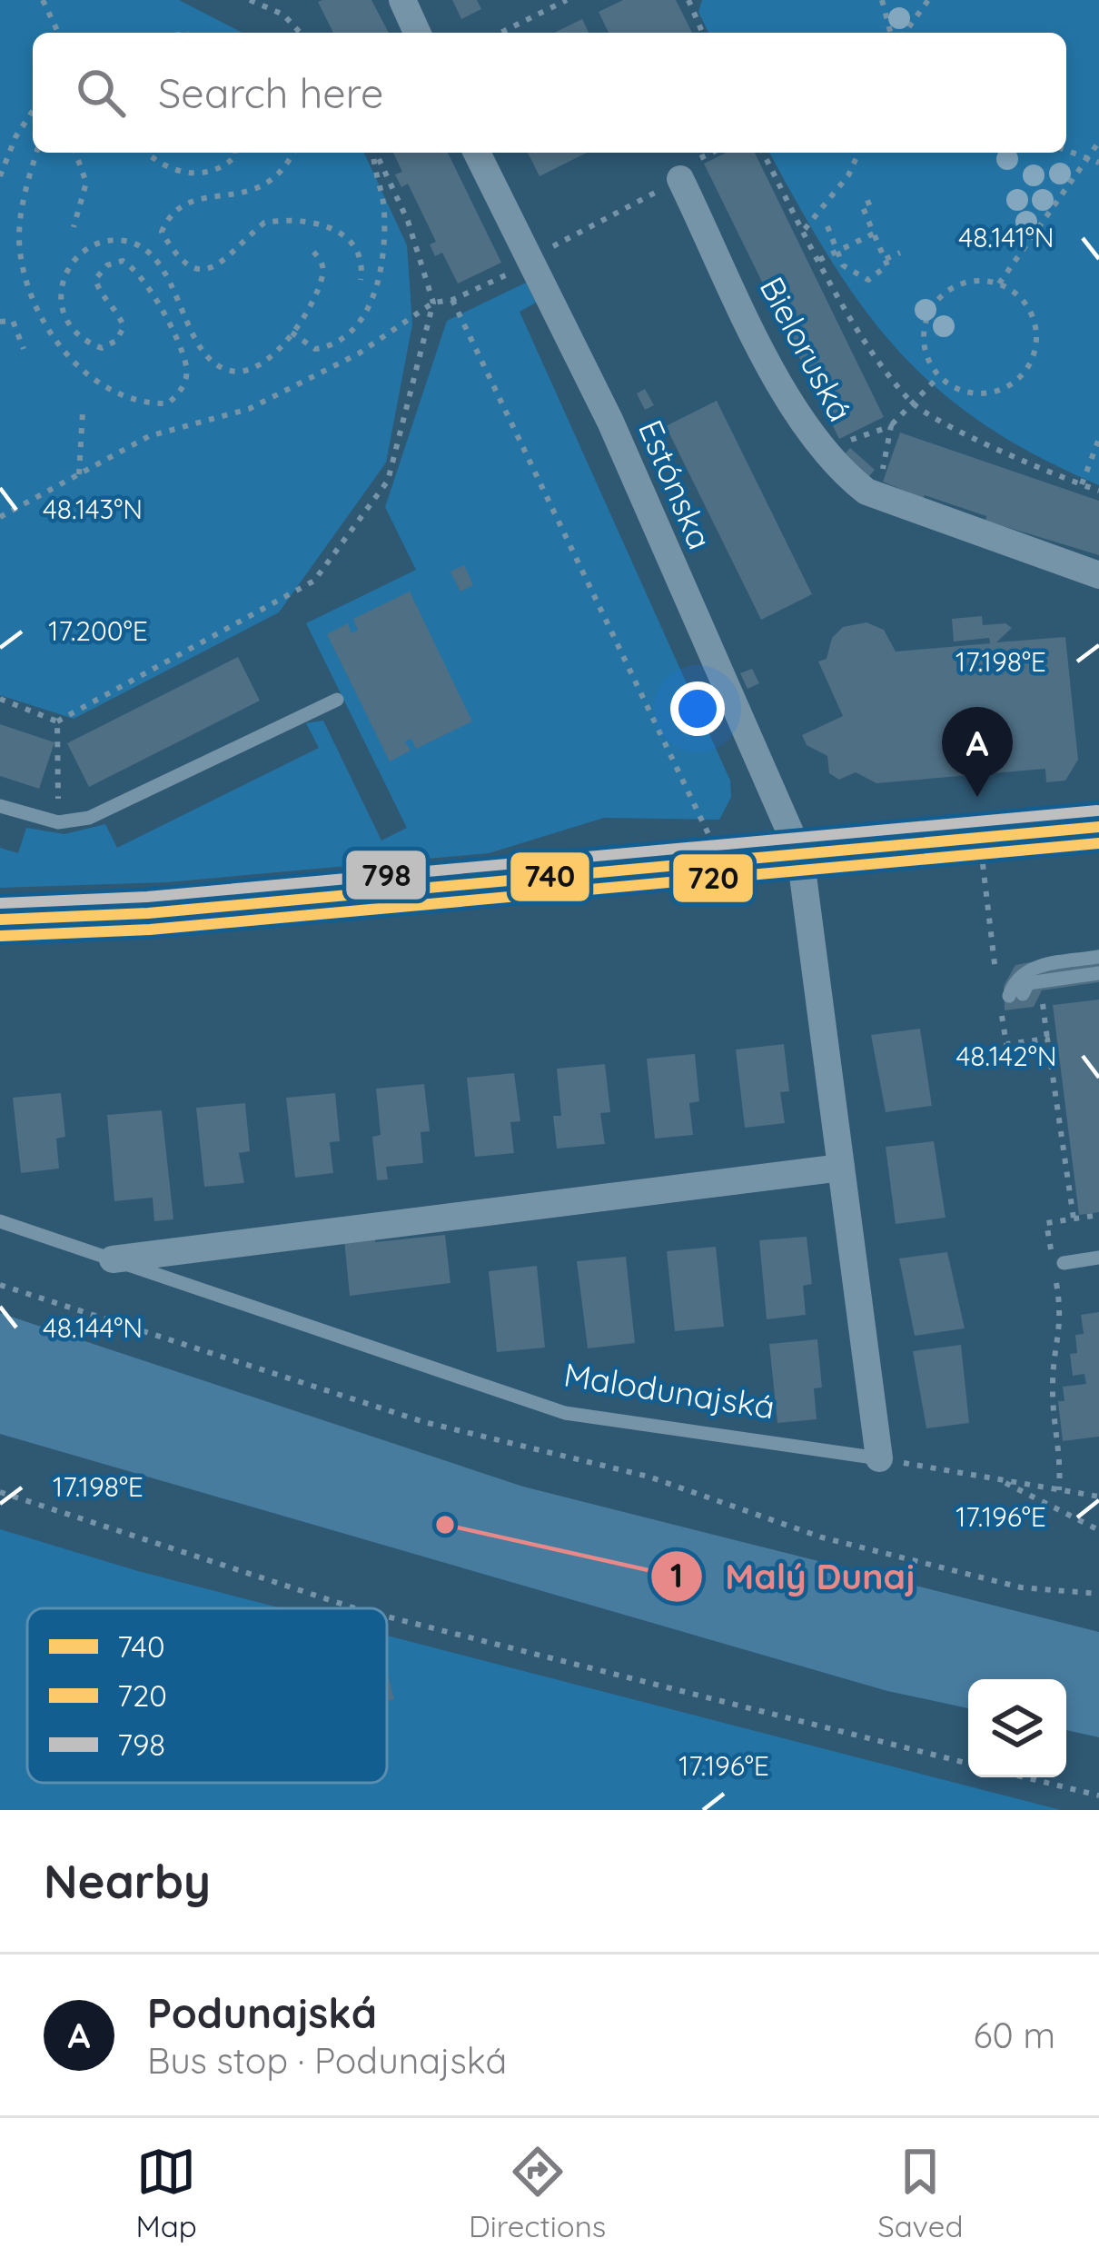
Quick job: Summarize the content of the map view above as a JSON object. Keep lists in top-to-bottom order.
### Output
{
  "streets": {
    "street": ["Bieloruská", "Estónska", "Malodunajská"]
  },
  "places": ["Malý Dunaj"],
  "lines": ["transit line 798", "transit line 740", "transit line 720"],
  "legend": ["740", "720", "798"],
  "page": {
    "search": "Search here",
    "pins": "A",
    "heading": "Nearby",
    "list": [
      {
        "mark": "A",
        "name": "Podunajská",
        "note": "Bus stop · Podunajská",
        "value": "60 m"
      }
    ],
    "nav": ["Map", "Directions", "Saved"]
  },
  "coordinates": [
    "48.141°N",
    "48.143°N",
    "17.200°E",
    "17.198°E",
    "48.142°N",
    "48.144°N",
    "17.196°E"
  ]
}
